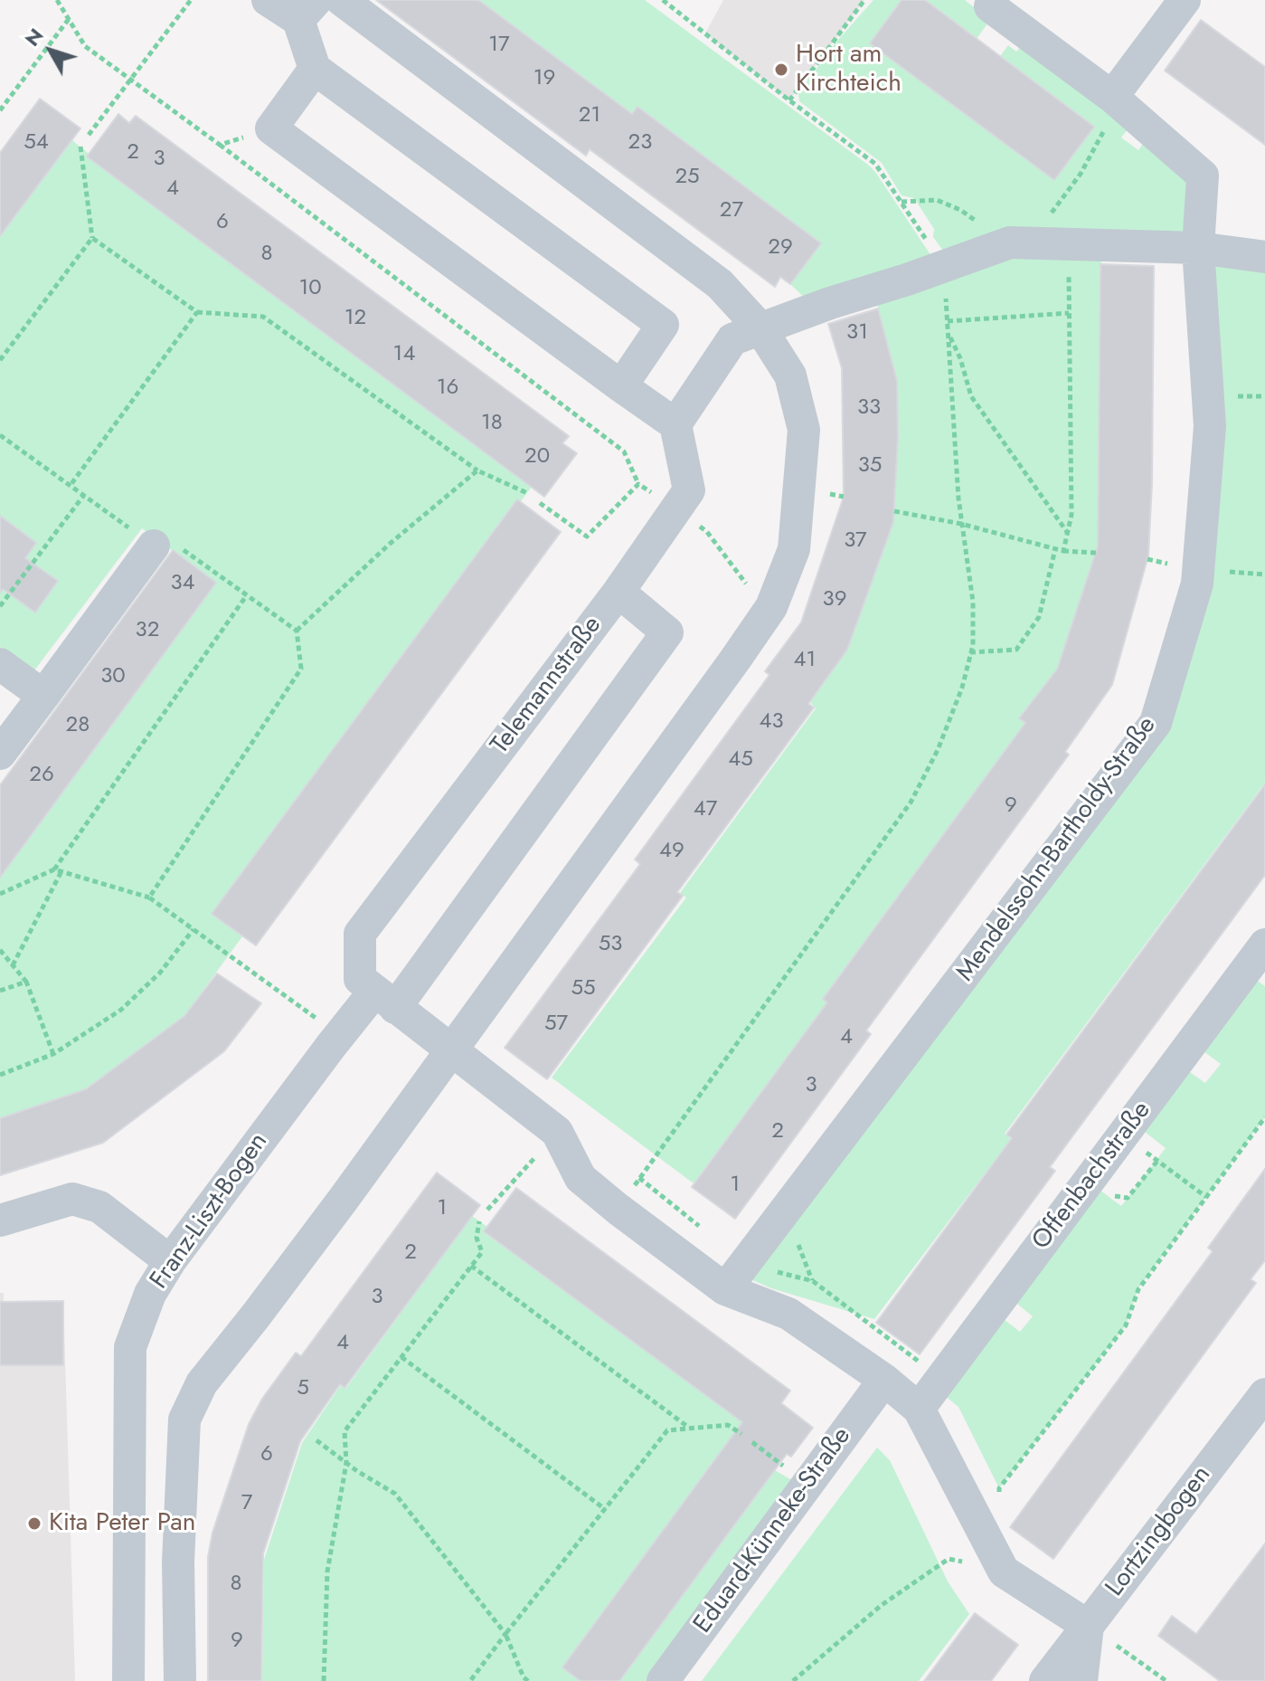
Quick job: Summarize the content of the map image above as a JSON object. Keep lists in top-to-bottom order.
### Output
{
  "streets": {
    "street": [
      "Telemannstraße",
      "Mendelssohn-Bartholdy-Straße",
      "Offenbachstraße",
      "Franz-Liszt-Bogen",
      "Eduard-Künneke-Straße",
      "Lortzingbogen"
    ]
  },
  "crossings": [
    ["Telemannstraße", "Franz-Liszt-Bogen"]
  ],
  "places": ["Hort am Kirchteich", "Kita Peter Pan"],
  "house_numbers": [
    "17",
    "19",
    "21",
    "54",
    "23",
    "2",
    "3",
    "25",
    "4",
    "27",
    "6",
    "29",
    "8",
    "10",
    "12",
    "31",
    "14",
    "16",
    "33",
    "18",
    "20",
    "35",
    "37",
    "34",
    "39",
    "32",
    "41",
    "30",
    "43",
    "28",
    "45",
    "26",
    "9",
    "47",
    "49",
    "53",
    "55",
    "57",
    "4",
    "3",
    "2",
    "1",
    "1",
    "2",
    "3",
    "4",
    "5",
    "6",
    "7",
    "8",
    "9"
  ],
  "north": "top left"
}
